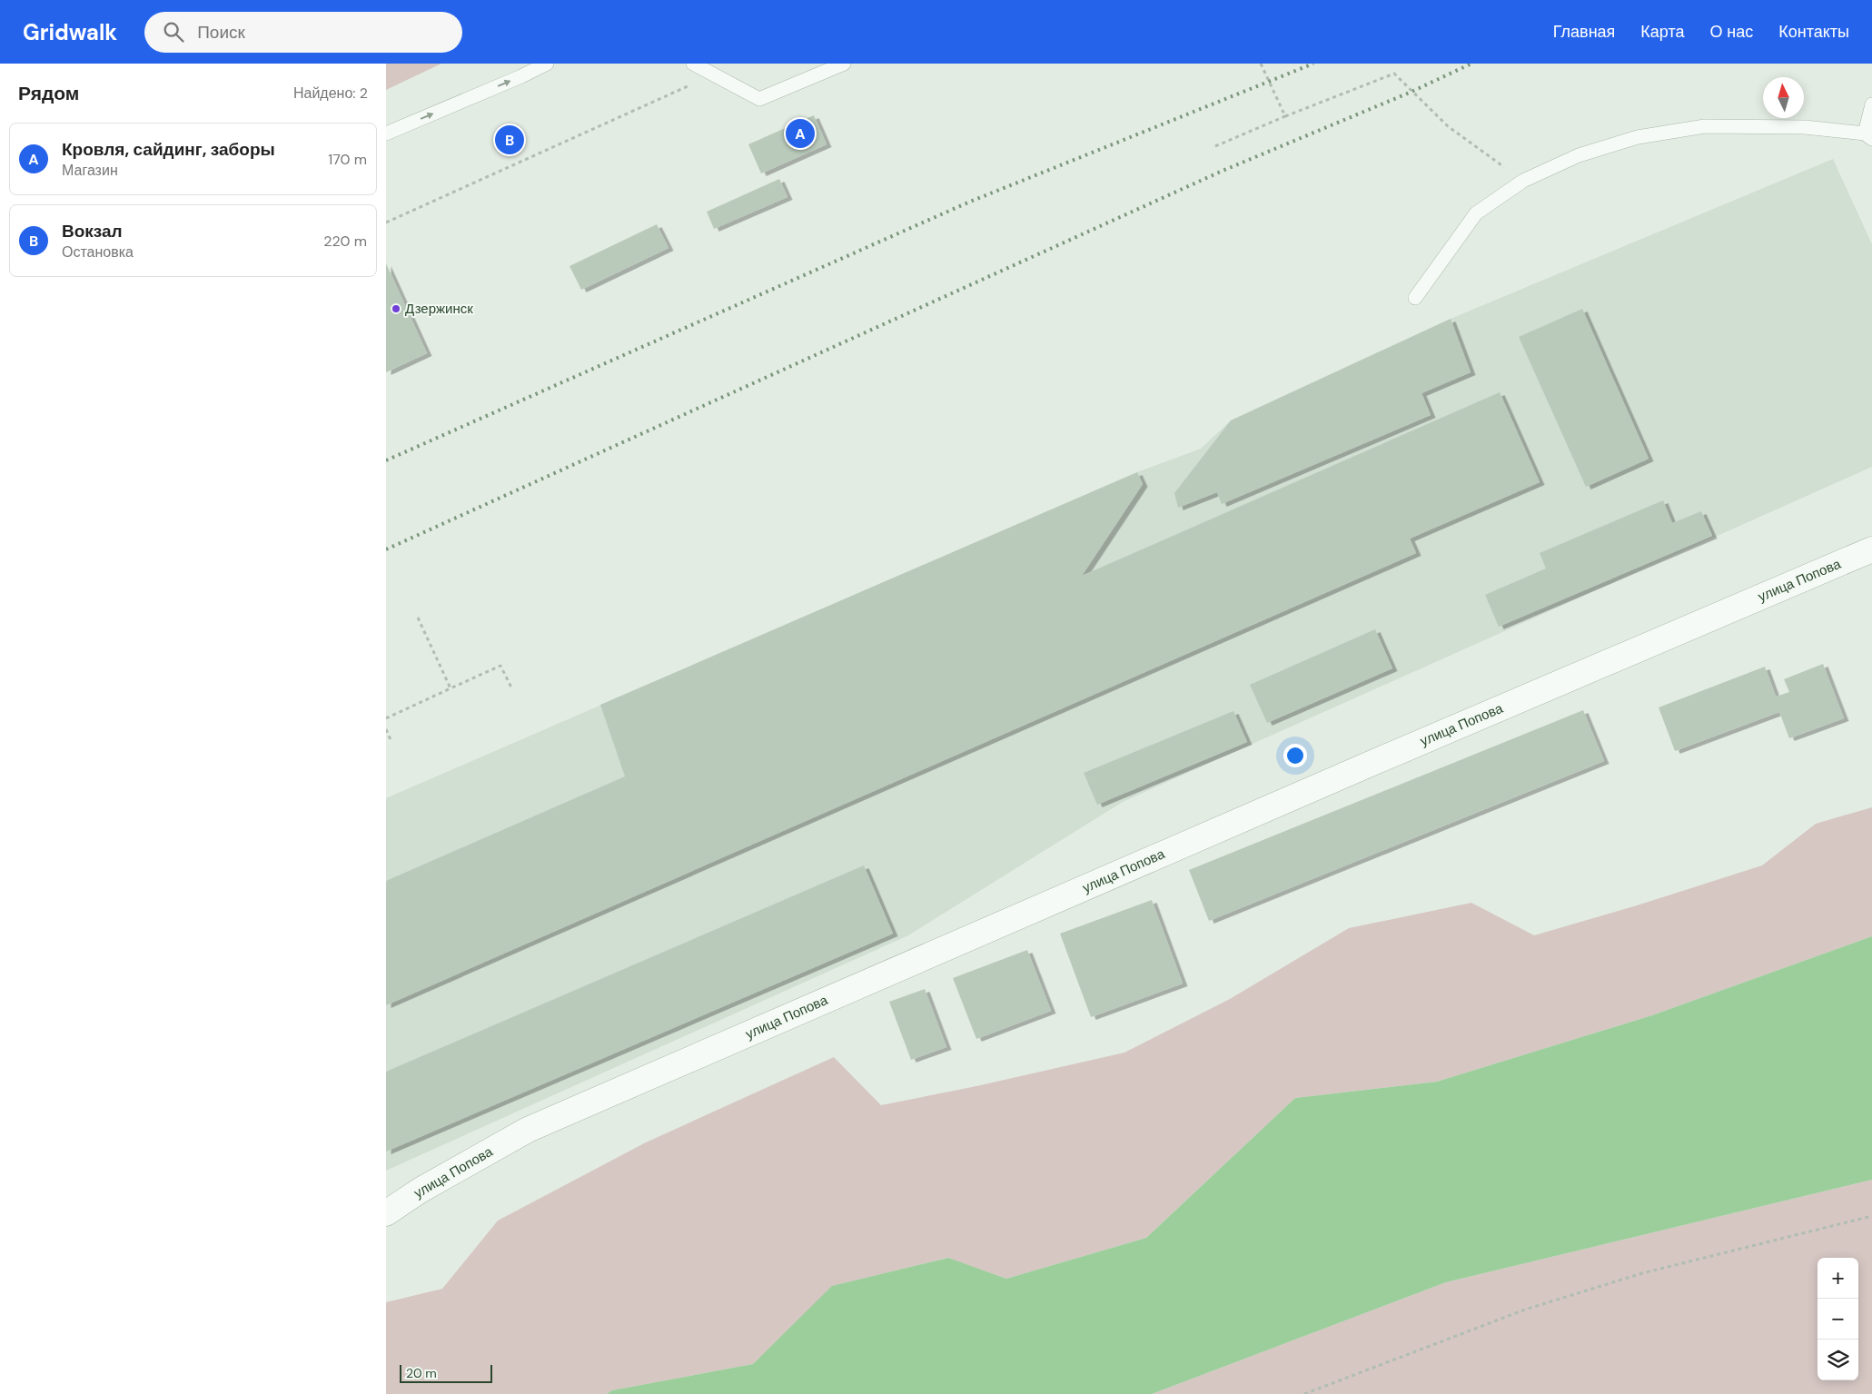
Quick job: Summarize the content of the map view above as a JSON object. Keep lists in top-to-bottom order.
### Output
{
  "streets": {
    "street": ["улица Попова"]
  },
  "places": ["Дзержинск"],
  "scale_bar": "20 m",
  "north": "top",
  "page": {
    "header": "Gridwalk",
    "search": "Поиск",
    "nav": [
      "Главная",
      "Карта",
      "О нас",
      "Контакты"
    ],
    "heading": ["Рядом", "Найдено: 2"],
    "pins": ["A", "B"],
    "list": [
      {
        "mark": "A",
        "name": "Кровля, сайдинг, заборы",
        "note": "Магазин",
        "value": "170 m"
      },
      {
        "mark": "B",
        "name": "Вокзал",
        "note": "Остановка",
        "value": "220 m"
      }
    ],
    "map_buttons": ["+", "−"],
    "scale": "20 m"
  }
}
